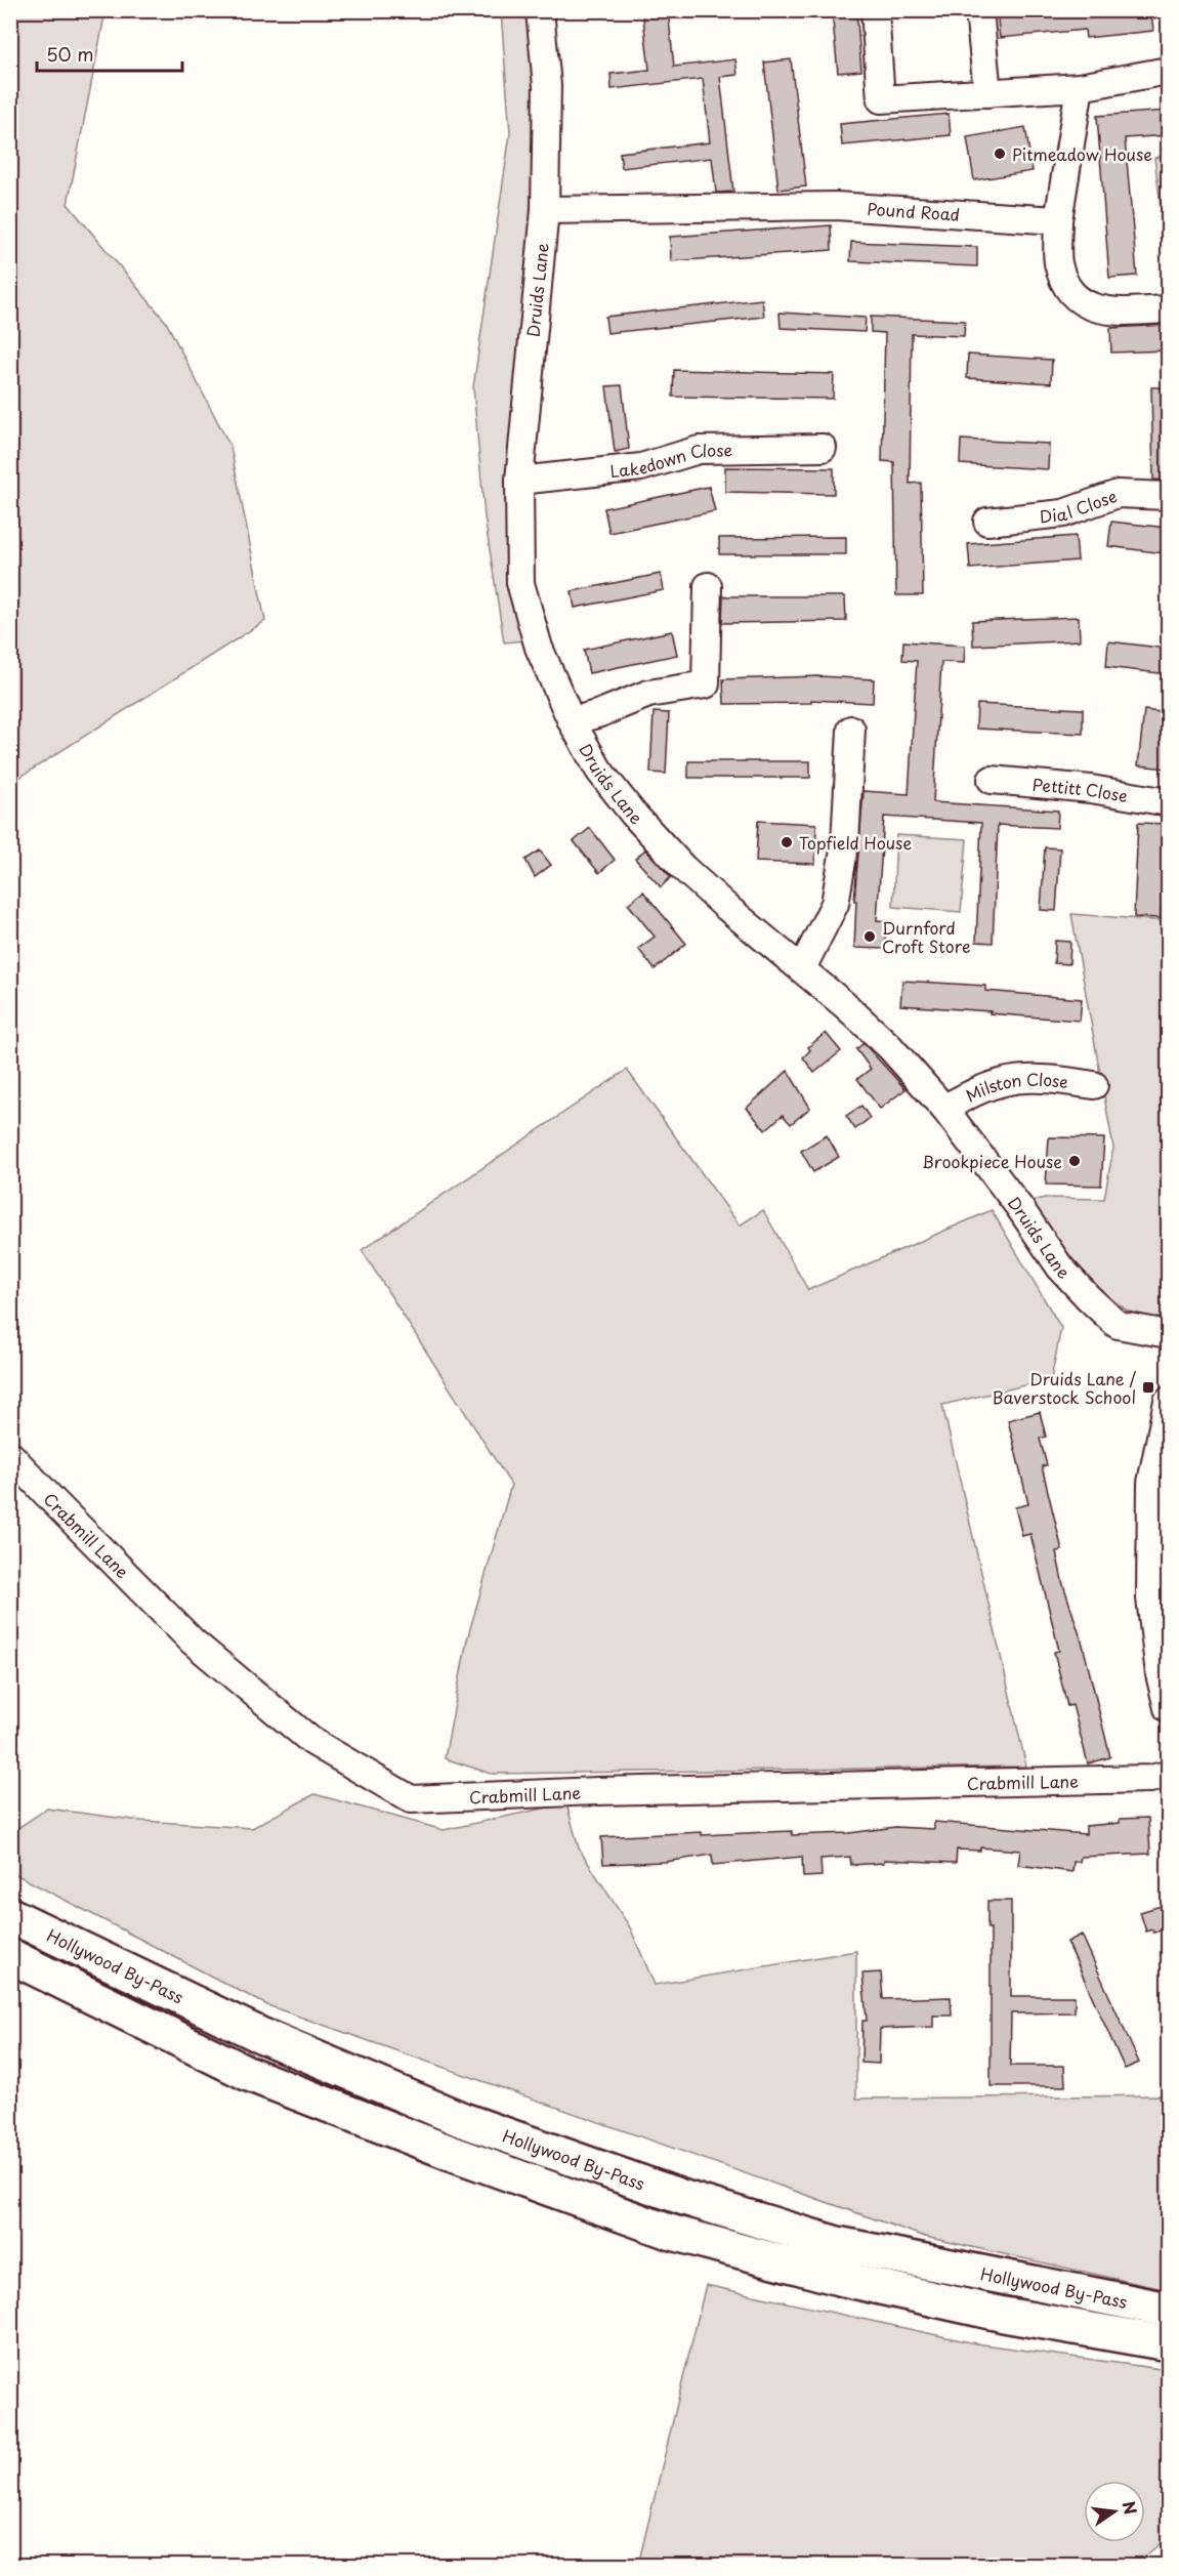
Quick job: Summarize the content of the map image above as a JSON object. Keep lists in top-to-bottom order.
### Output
{
  "streets": {
    "highway": ["Hollywood By-Pass"],
    "street": [
      "Pound Road",
      "Druids Lane",
      "Lakedown Close",
      "Dial Close",
      "Pettitt Close",
      "Milston Close",
      "Crabmill Lane"
    ]
  },
  "crossings": [
    ["Pound Road", "Druids Lane"],
    ["Druids Lane", "Lakedown Close"],
    ["Druids Lane", "Milston Close"]
  ],
  "places": {
    "other": [
      "Pitmeadow House",
      "Topfield House",
      "Durnford Croft Store",
      "Brookpiece House"
    ],
    "transit": ["Druids Lane / Baverstock School"]
  },
  "scale_bar": "50 m",
  "north": "right"
}
